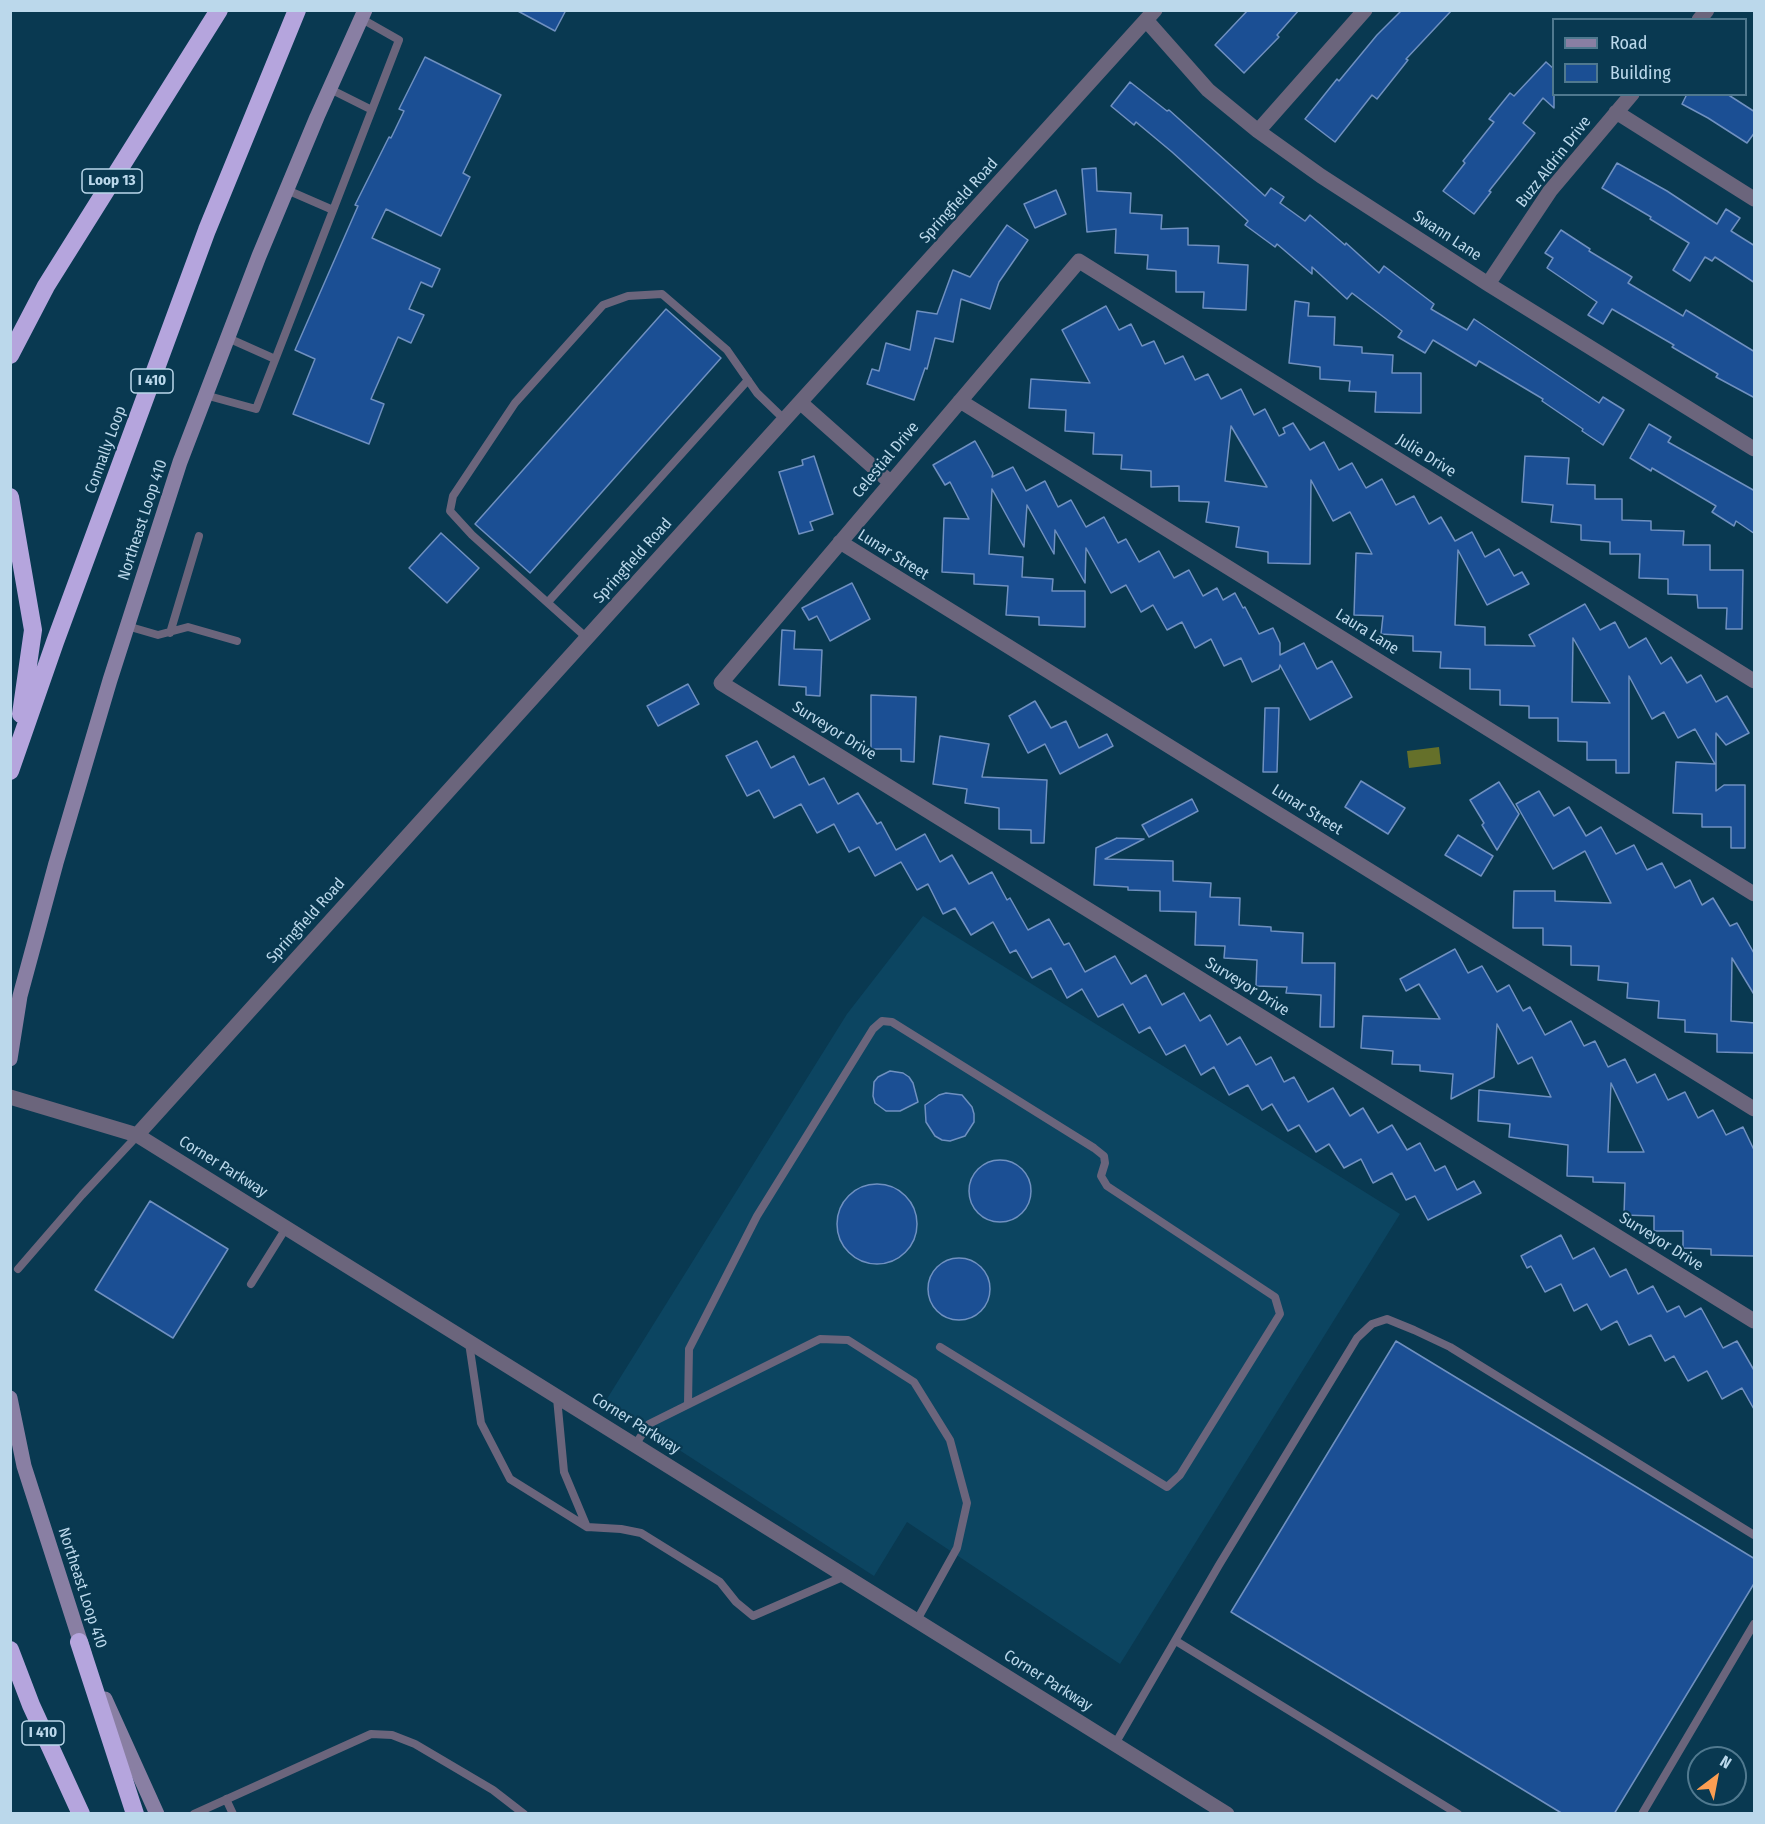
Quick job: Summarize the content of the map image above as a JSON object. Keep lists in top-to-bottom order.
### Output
{
  "streets": {
    "highway": ["Loop 13", "I 410", "Connally Loop"],
    "main road": ["Northeast Loop 410"],
    "street": [
      "Buzz Aldrin Drive",
      "Springfield Road",
      "Swann Lane",
      "Julie Drive",
      "Celestial Drive",
      "Lunar Street",
      "Laura Lane",
      "Surveyor Drive",
      "Corner Parkway"
    ]
  },
  "crossings": [
    ["Buzz Aldrin Drive", "Swann Lane"],
    ["Springfield Road", "Swann Lane"],
    ["Springfield Road", "Corner Parkway"],
    ["Julie Drive", "Celestial Drive"],
    ["Celestial Drive", "Lunar Street"],
    ["Celestial Drive", "Laura Lane"],
    ["Celestial Drive", "Surveyor Drive"]
  ],
  "legend": ["Road", "Building"],
  "north": "top right"
}
